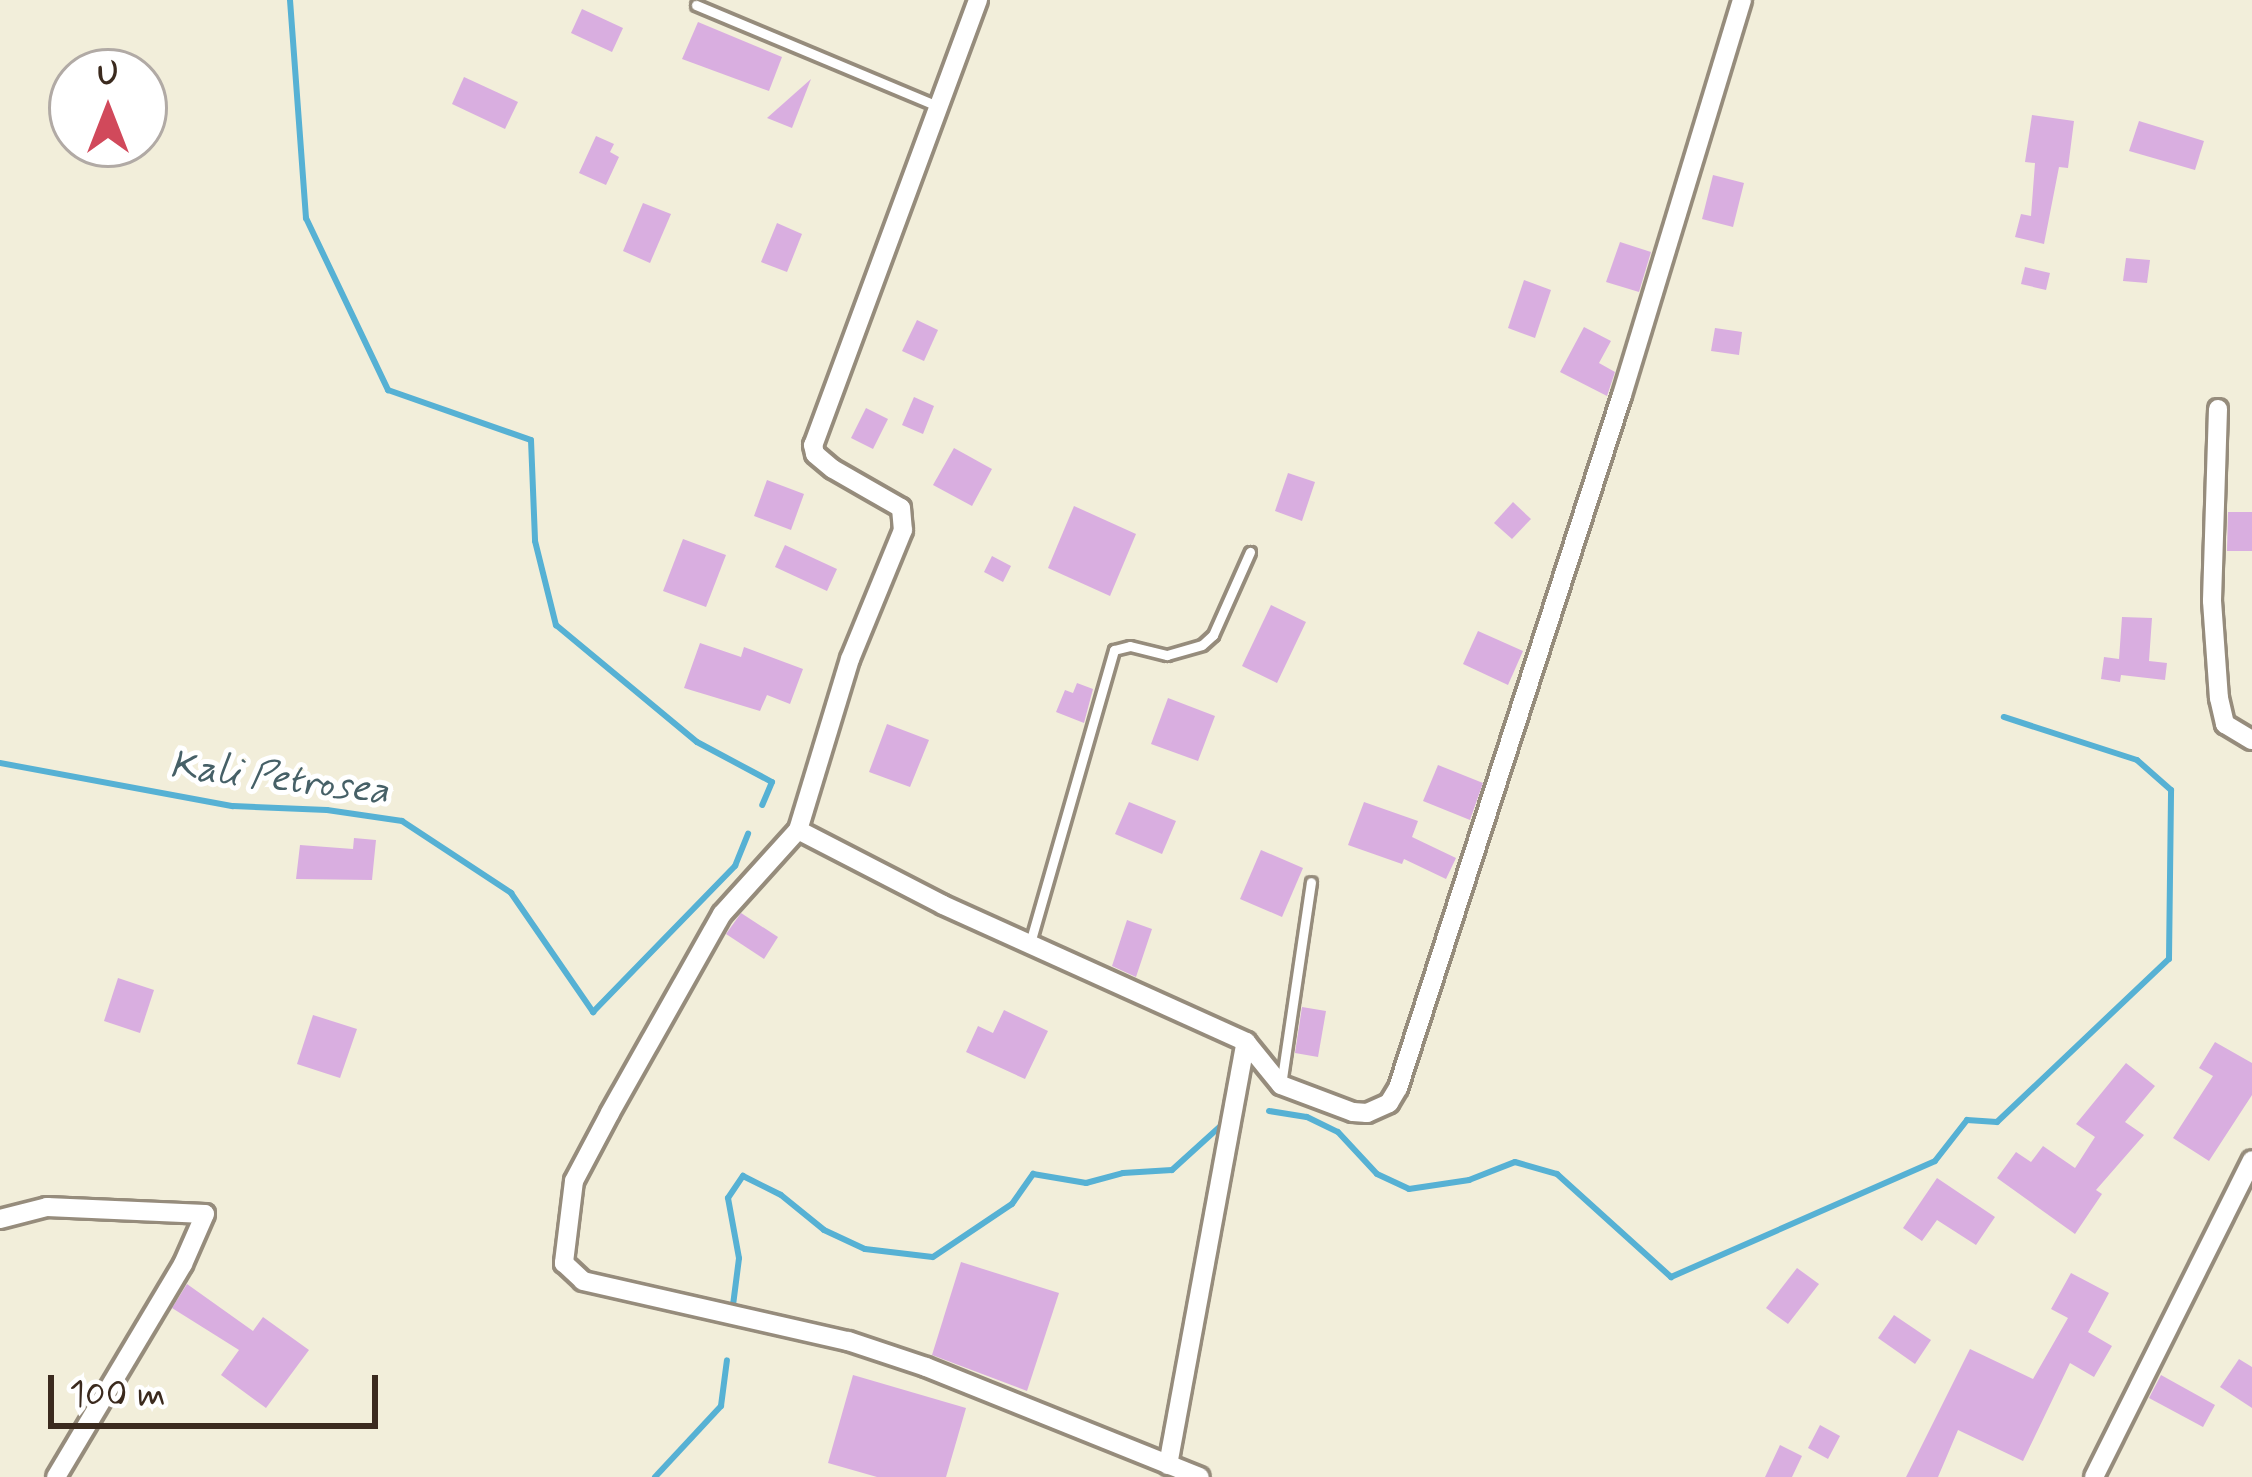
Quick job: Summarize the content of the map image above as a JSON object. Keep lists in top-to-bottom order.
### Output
{
  "water": ["Kali Petrosea"],
  "scale_bar": "100 m",
  "north": "top"
}
